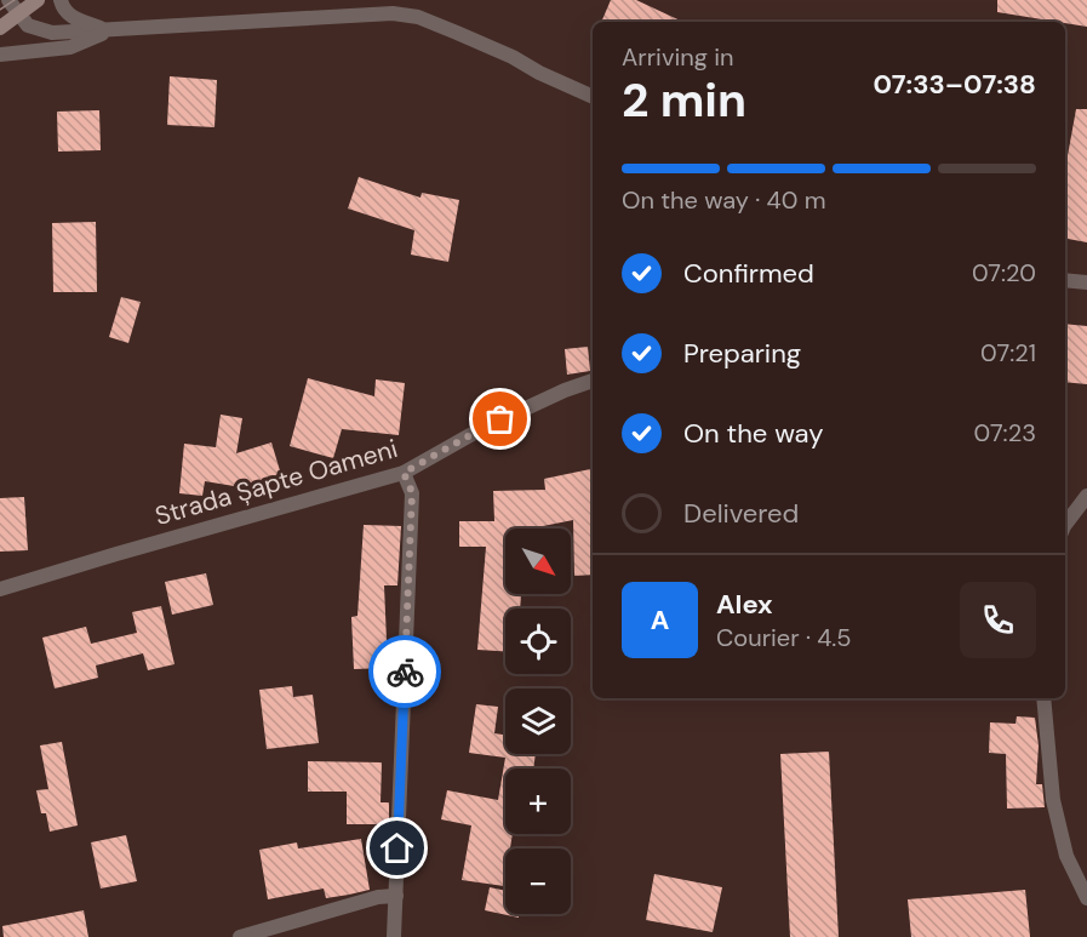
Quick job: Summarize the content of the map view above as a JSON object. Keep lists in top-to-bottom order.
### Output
{
  "streets": {
    "street": ["Strada Șapte Oameni"]
  },
  "north": "bottom right",
  "page": {
    "heading": ["2 min", "Arriving in", "07:33–07:38"],
    "panel": ["Alex", "Courier · 4.5"],
    "bar": "On the way · 40 m",
    "list": [
      ["Confirmed", "07:20"],
      ["Preparing", "07:21"],
      ["On the way", "07:23"],
      "Delivered"
    ],
    "map_buttons": ["+", "−"],
    "round": "A"
  }
}
